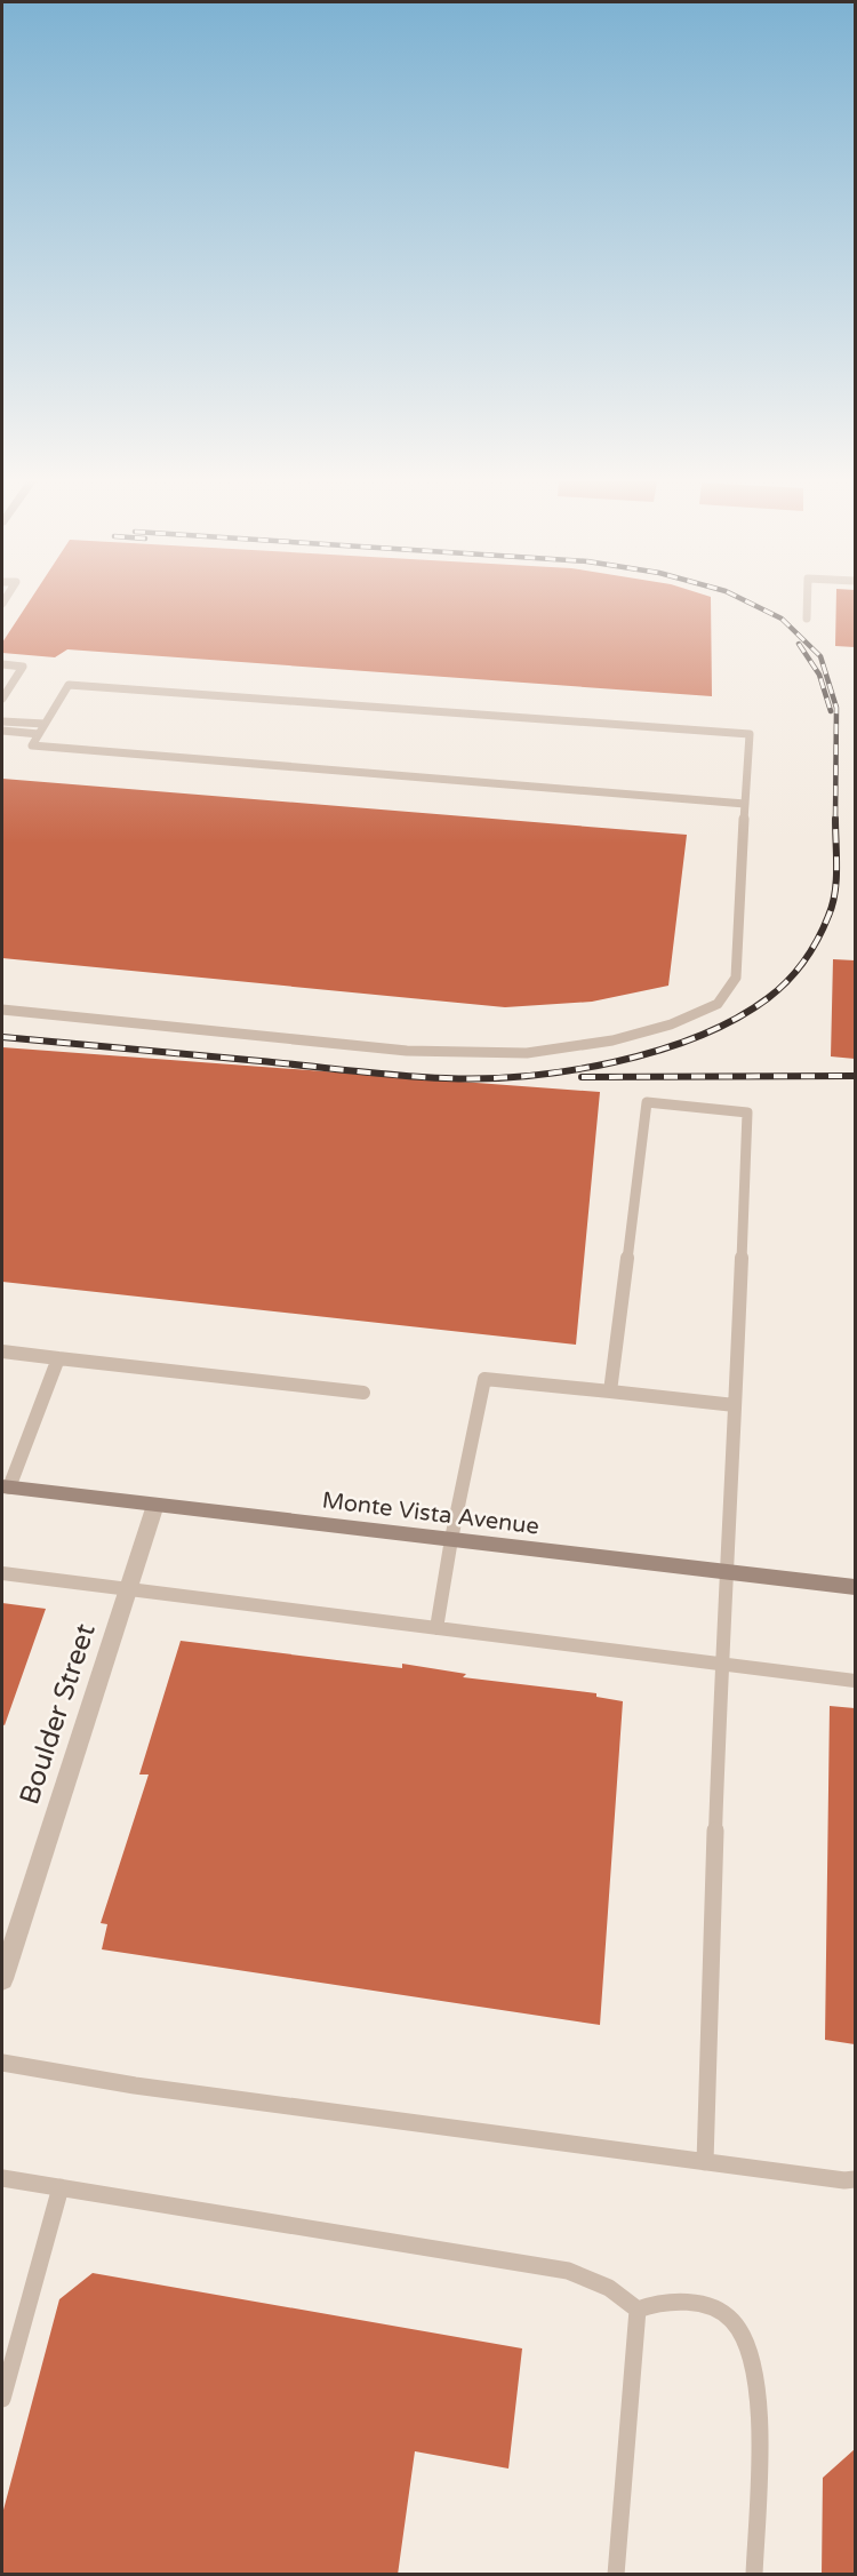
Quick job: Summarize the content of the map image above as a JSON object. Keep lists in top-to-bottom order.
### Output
{
  "streets": {
    "street": ["Monte Vista Avenue", "Boulder Street"]
  },
  "crossings": [
    ["Monte Vista Avenue", "Boulder Street"]
  ]
}
